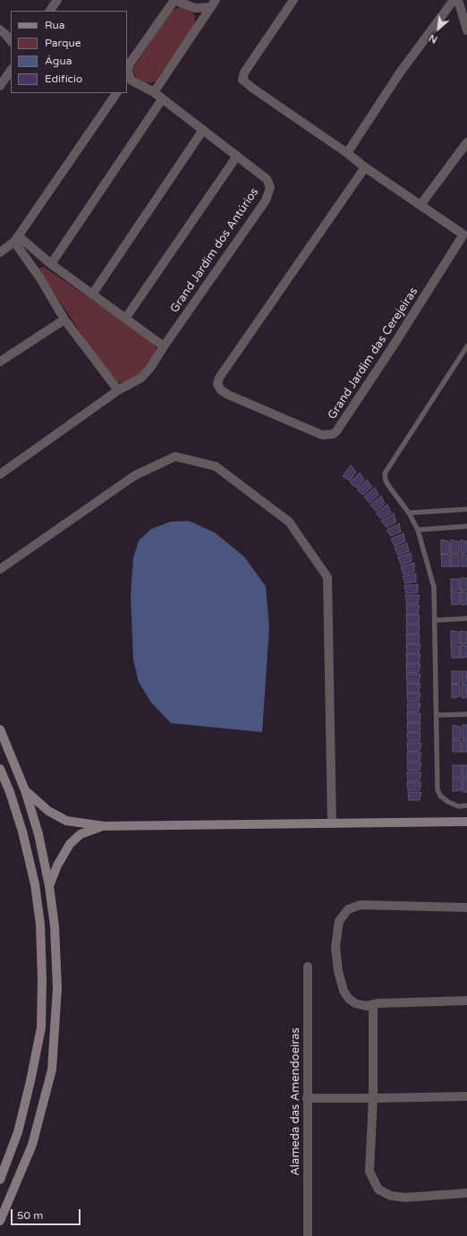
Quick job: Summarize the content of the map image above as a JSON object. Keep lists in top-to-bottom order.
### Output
{
  "streets": {
    "street": ["Grand Jardim dos Antúrios", "Grand Jardim das Cerejeiras", "Alameda das Amendoeiras"]
  },
  "legend": [
    "Rua",
    "Parque",
    "Água",
    "Edifício"
  ],
  "scale_bar": "50 m",
  "north": "bottom left"
}
